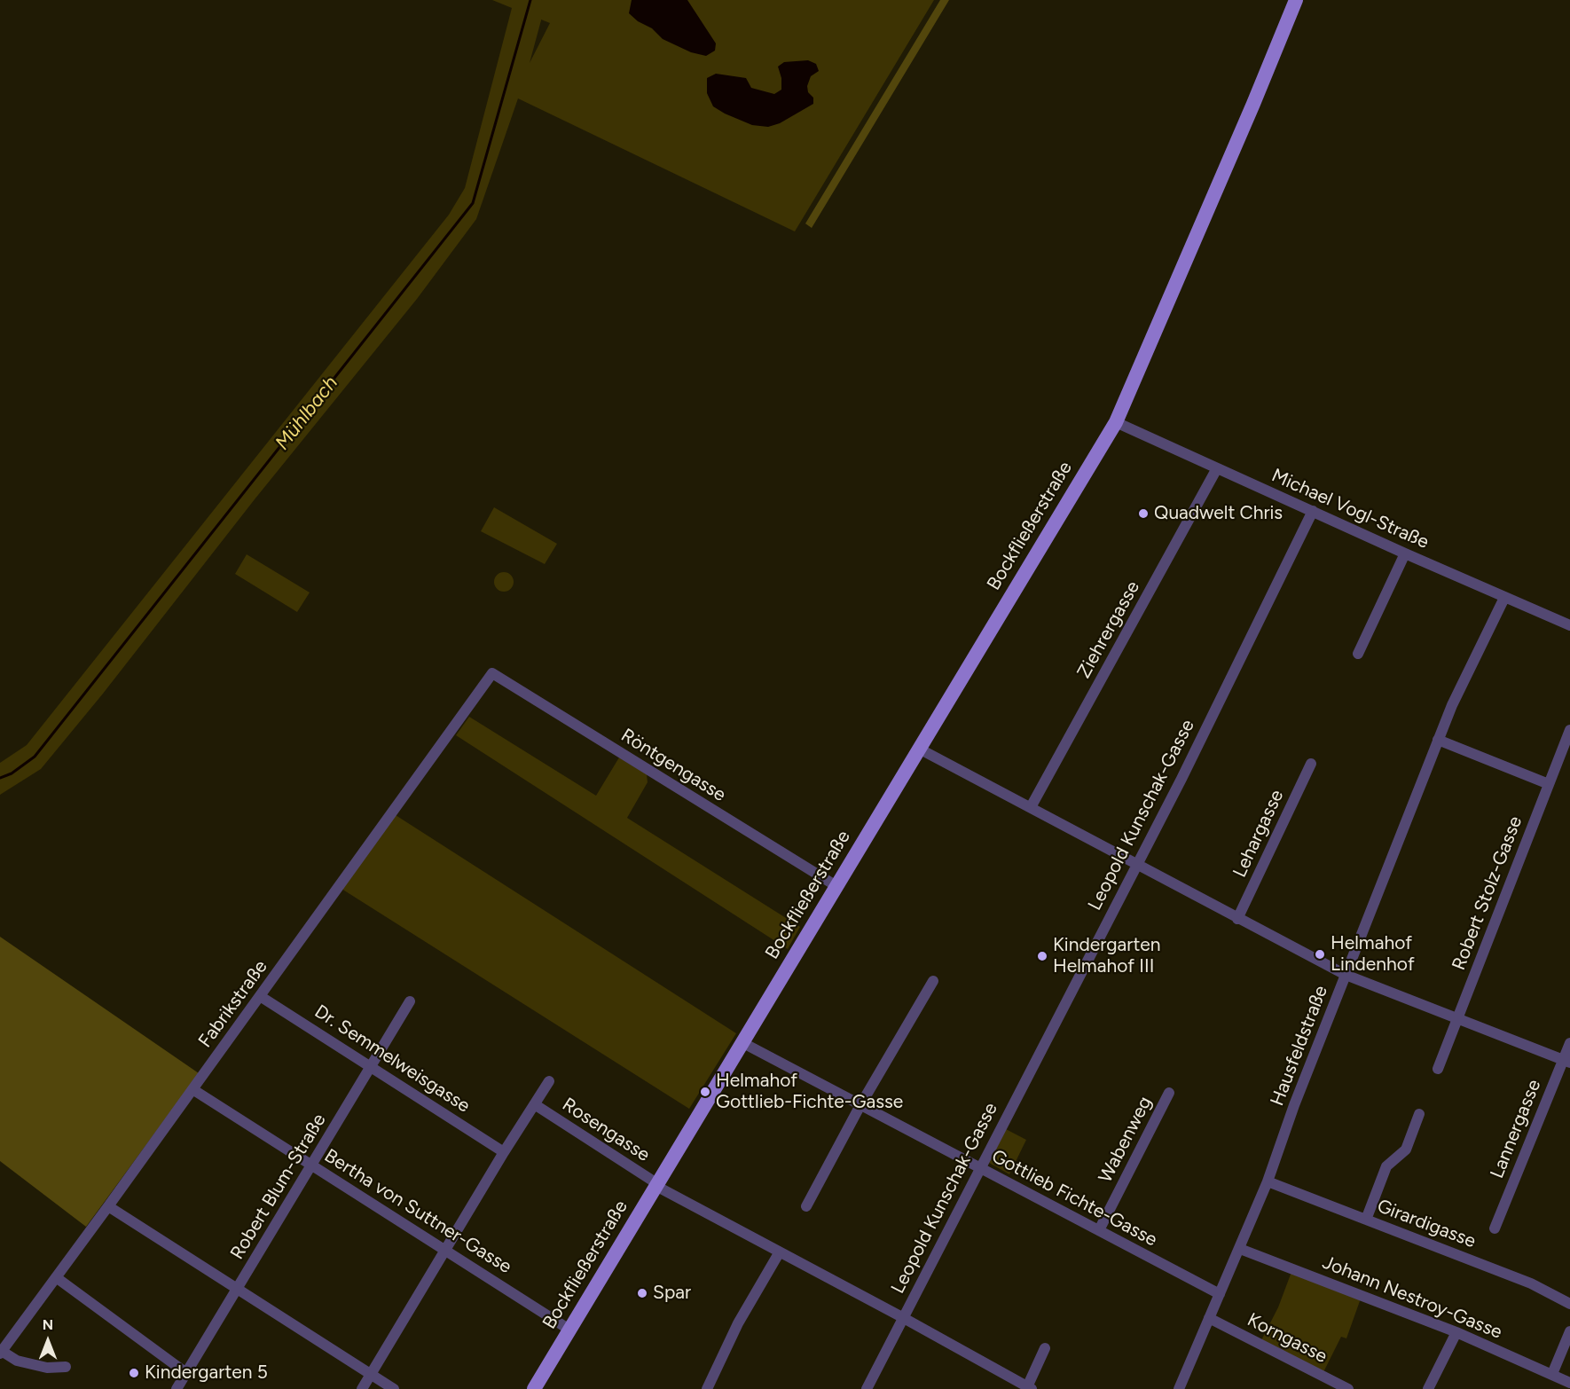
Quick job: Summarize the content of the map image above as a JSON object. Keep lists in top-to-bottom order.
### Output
{
  "streets": {
    "main road": ["Bockfließerstraße"],
    "street": [
      "Michael Vogl-Straße",
      "Ziehrergasse",
      "Röntgengasse",
      "Leopold Kunschak-Gasse",
      "Lehargasse",
      "Robert Stolz-Gasse",
      "Fabrikstraße",
      "Hausfeldstraße",
      "Dr. Semmelweisgasse",
      "Lannergasse",
      "Rosengasse",
      "Wabenweg",
      "Robert Blum-Straße",
      "Gottlieb Fichte-Gasse",
      "Bertha von Suttner-Gasse",
      "Girardigasse",
      "Johann Nestroy-Gasse",
      "Korngasse"
    ]
  },
  "crossings": [
    ["Michael Vogl-Straße", "Bockfließerstraße"],
    ["Michael Vogl-Straße", "Ziehrergasse"],
    ["Michael Vogl-Straße", "Leopold Kunschak-Gasse"],
    ["Michael Vogl-Straße", "Hausfeldstraße"],
    ["Bockfließerstraße", "Röntgengasse"],
    ["Bockfließerstraße", "Rosengasse"],
    ["Bockfließerstraße", "Gottlieb Fichte-Gasse"],
    ["Bockfließerstraße", "Bertha von Suttner-Gasse"],
    ["Röntgengasse", "Fabrikstraße"],
    ["Leopold Kunschak-Gasse", "Rosengasse"],
    ["Leopold Kunschak-Gasse", "Gottlieb Fichte-Gasse"],
    ["Fabrikstraße", "Dr. Semmelweisgasse"],
    ["Fabrikstraße", "Bertha von Suttner-Gasse"],
    ["Hausfeldstraße", "Gottlieb Fichte-Gasse"],
    ["Hausfeldstraße", "Girardigasse"],
    ["Hausfeldstraße", "Johann Nestroy-Gasse"],
    ["Hausfeldstraße", "Korngasse"],
    ["Dr. Semmelweisgasse", "Robert Blum-Straße"],
    ["Wabenweg", "Gottlieb Fichte-Gasse"],
    ["Robert Blum-Straße", "Bertha von Suttner-Gasse"]
  ],
  "water": ["Mühlbach"],
  "places": [
    "Quadwelt Chris",
    "Helmahof Lindenhof",
    "Kindergarten Helmahof III",
    "Helmahof Gottlieb-Fichte-Gasse",
    "Spar",
    "Kindergarten 5"
  ],
  "north": "top"
}
